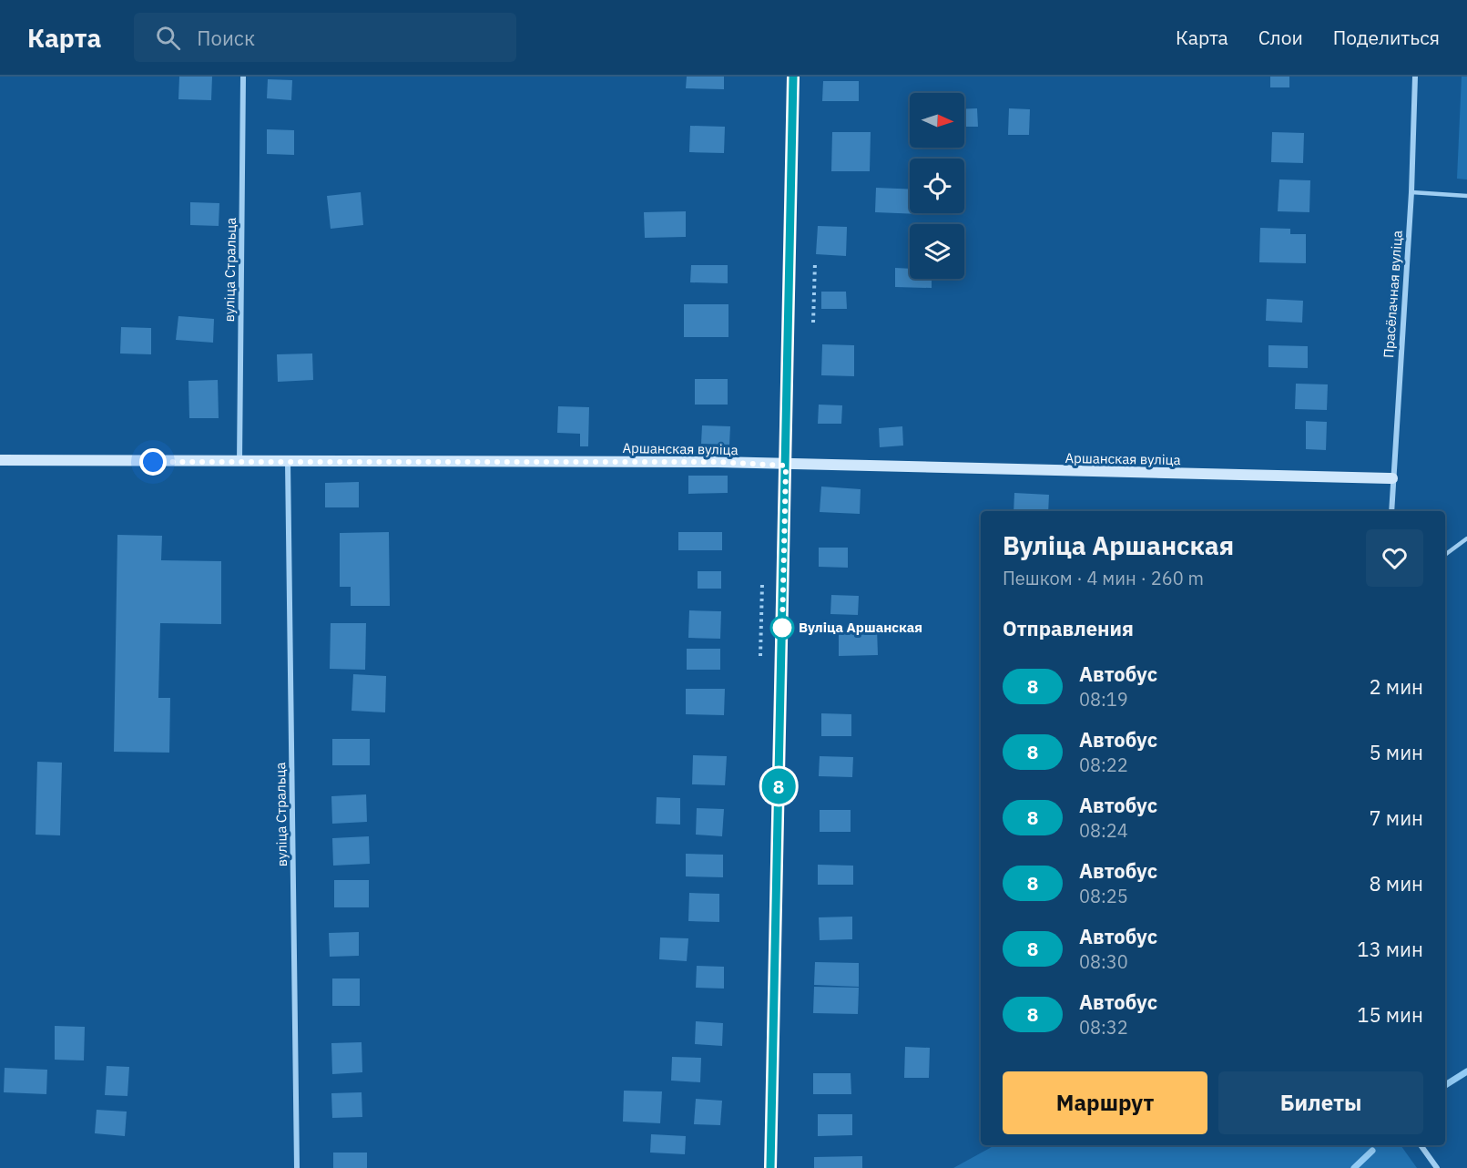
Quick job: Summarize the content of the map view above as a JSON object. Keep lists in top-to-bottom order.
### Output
{
  "streets": {
    "street": ["вуліца Стральца", "Прасёлачная вуліца", "Аршанская вуліца"]
  },
  "crossings": [
    ["вуліца Стральца", "Аршанская вуліца"],
    ["Прасёлачная вуліца", "Аршанская вуліца"]
  ],
  "places": ["Вуліца Аршанская"],
  "lines": ["bus line 8"],
  "north": "right",
  "page": {
    "header": "Карта",
    "search": "Поиск",
    "nav": ["Карта", "Слои", "Поделиться"],
    "on_map": "8",
    "heading": [
      ["Вуліца Аршанская", "Пешком · 4 мин · 260 m"],
      "Отправления"
    ],
    "list": [
      {
        "mark": "8",
        "name": "Автобус",
        "note": "08:19",
        "value": "2 мин"
      },
      {
        "mark": "8",
        "name": "Автобус",
        "note": "08:22",
        "value": "5 мин"
      },
      {
        "mark": "8",
        "name": "Автобус",
        "note": "08:24",
        "value": "7 мин"
      },
      {
        "mark": "8",
        "name": "Автобус",
        "note": "08:25",
        "value": "8 мин"
      },
      {
        "mark": "8",
        "name": "Автобус",
        "note": "08:30",
        "value": "13 мин"
      },
      {
        "mark": "8",
        "name": "Автобус",
        "note": "08:32",
        "value": "15 мин"
      }
    ],
    "buttons": ["Маршрут", "Билеты"]
  }
}
